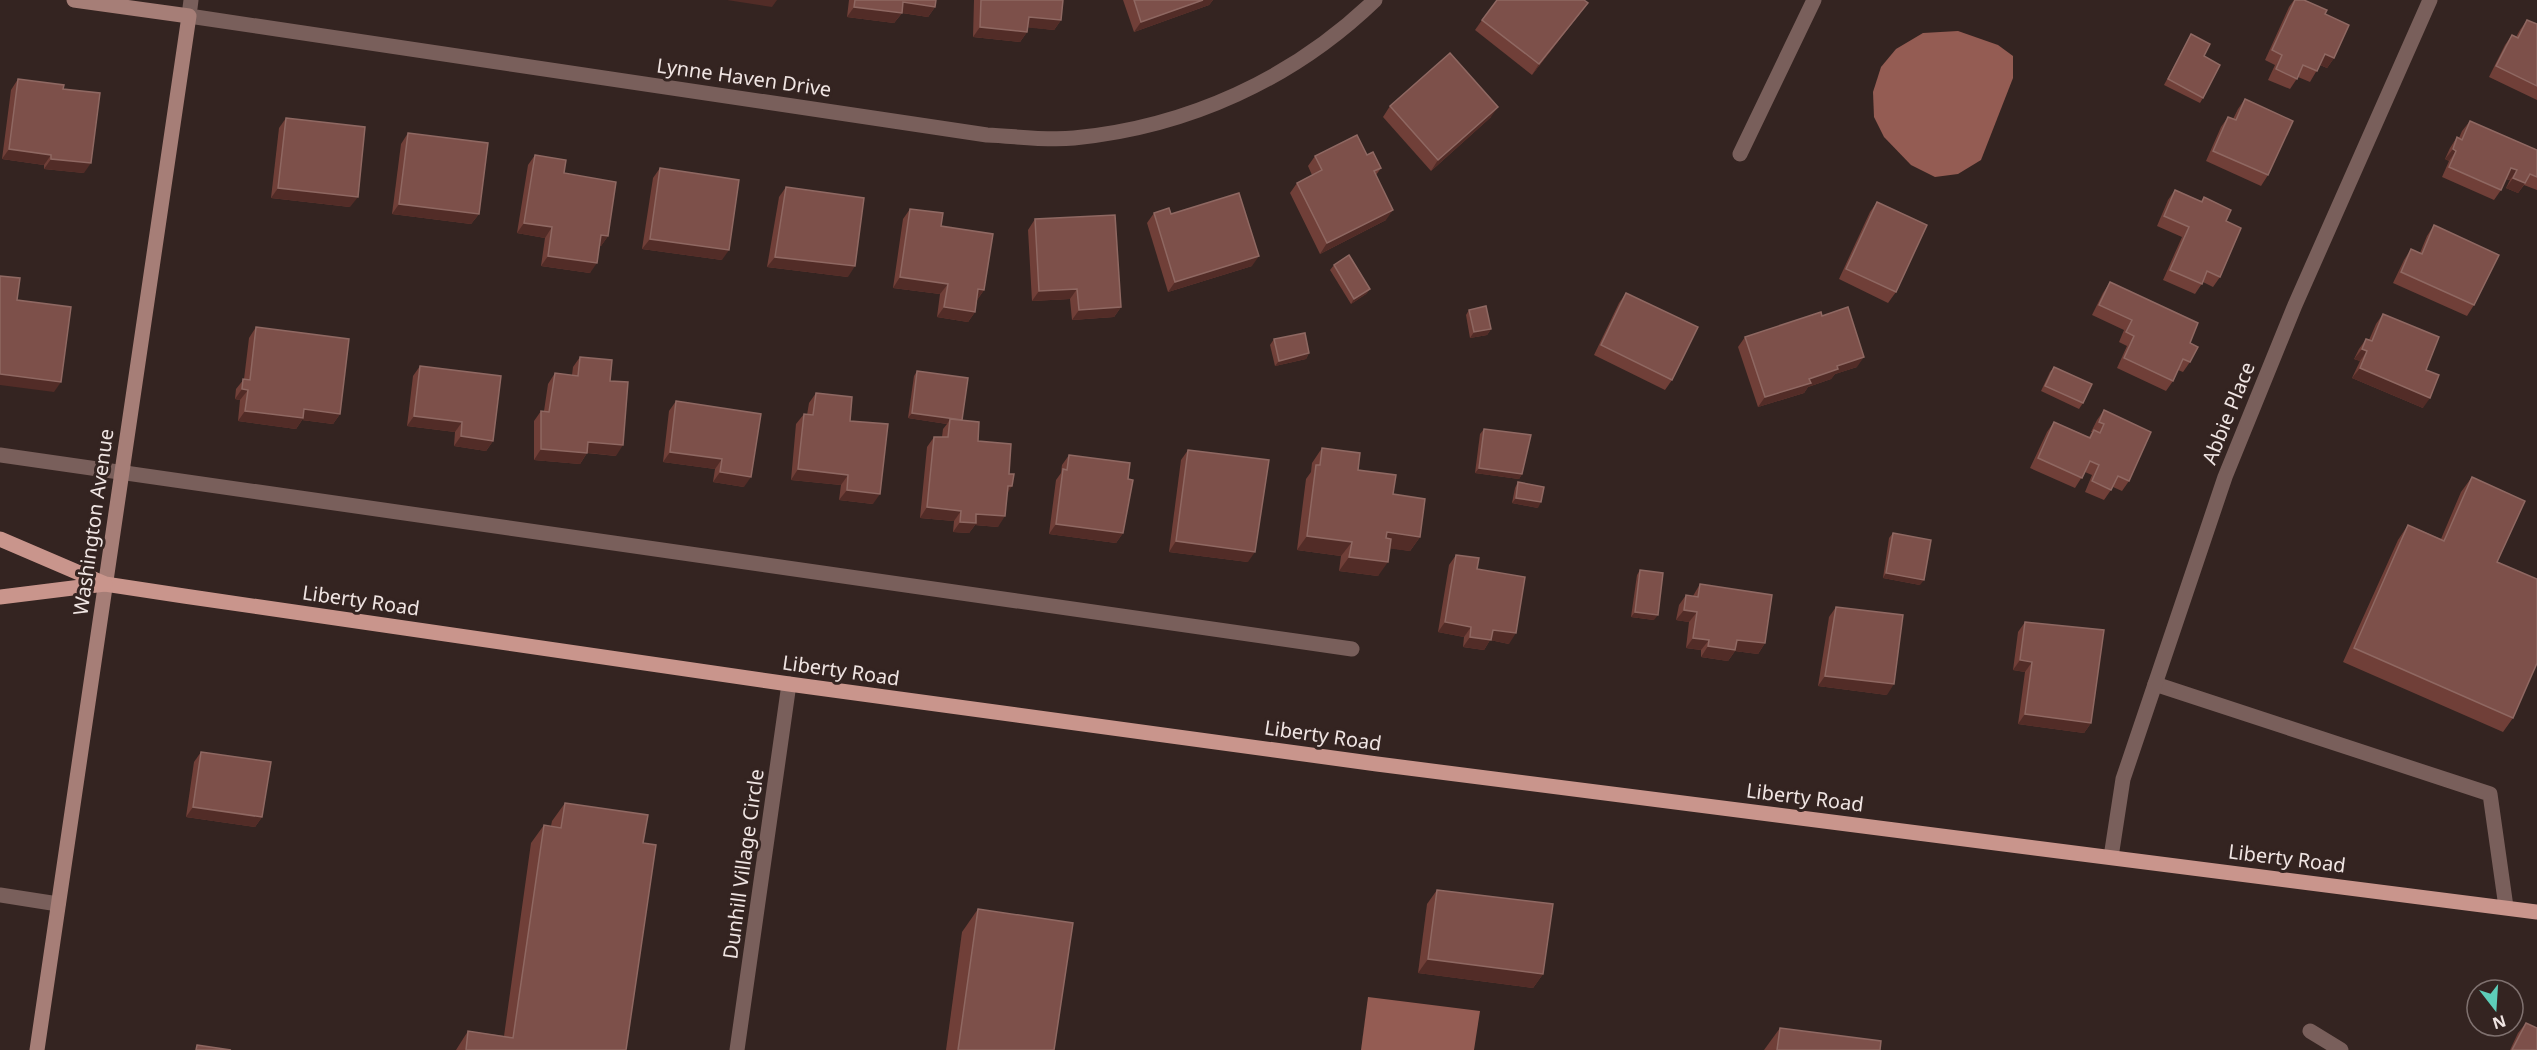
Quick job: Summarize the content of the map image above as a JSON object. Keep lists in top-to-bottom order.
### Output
{
  "streets": {
    "main road": ["Lynne Haven Drive", "Washington Avenue", "Liberty Road"],
    "street": ["Abbie Place", "Dunhill Village Circle"]
  },
  "crossings": [
    ["Lynne Haven Drive", "Washington Avenue"],
    ["Abbie Place", "Liberty Road"],
    ["Washington Avenue", "Liberty Road"],
    ["Liberty Road", "Dunhill Village Circle"]
  ],
  "north": "bottom"
}
